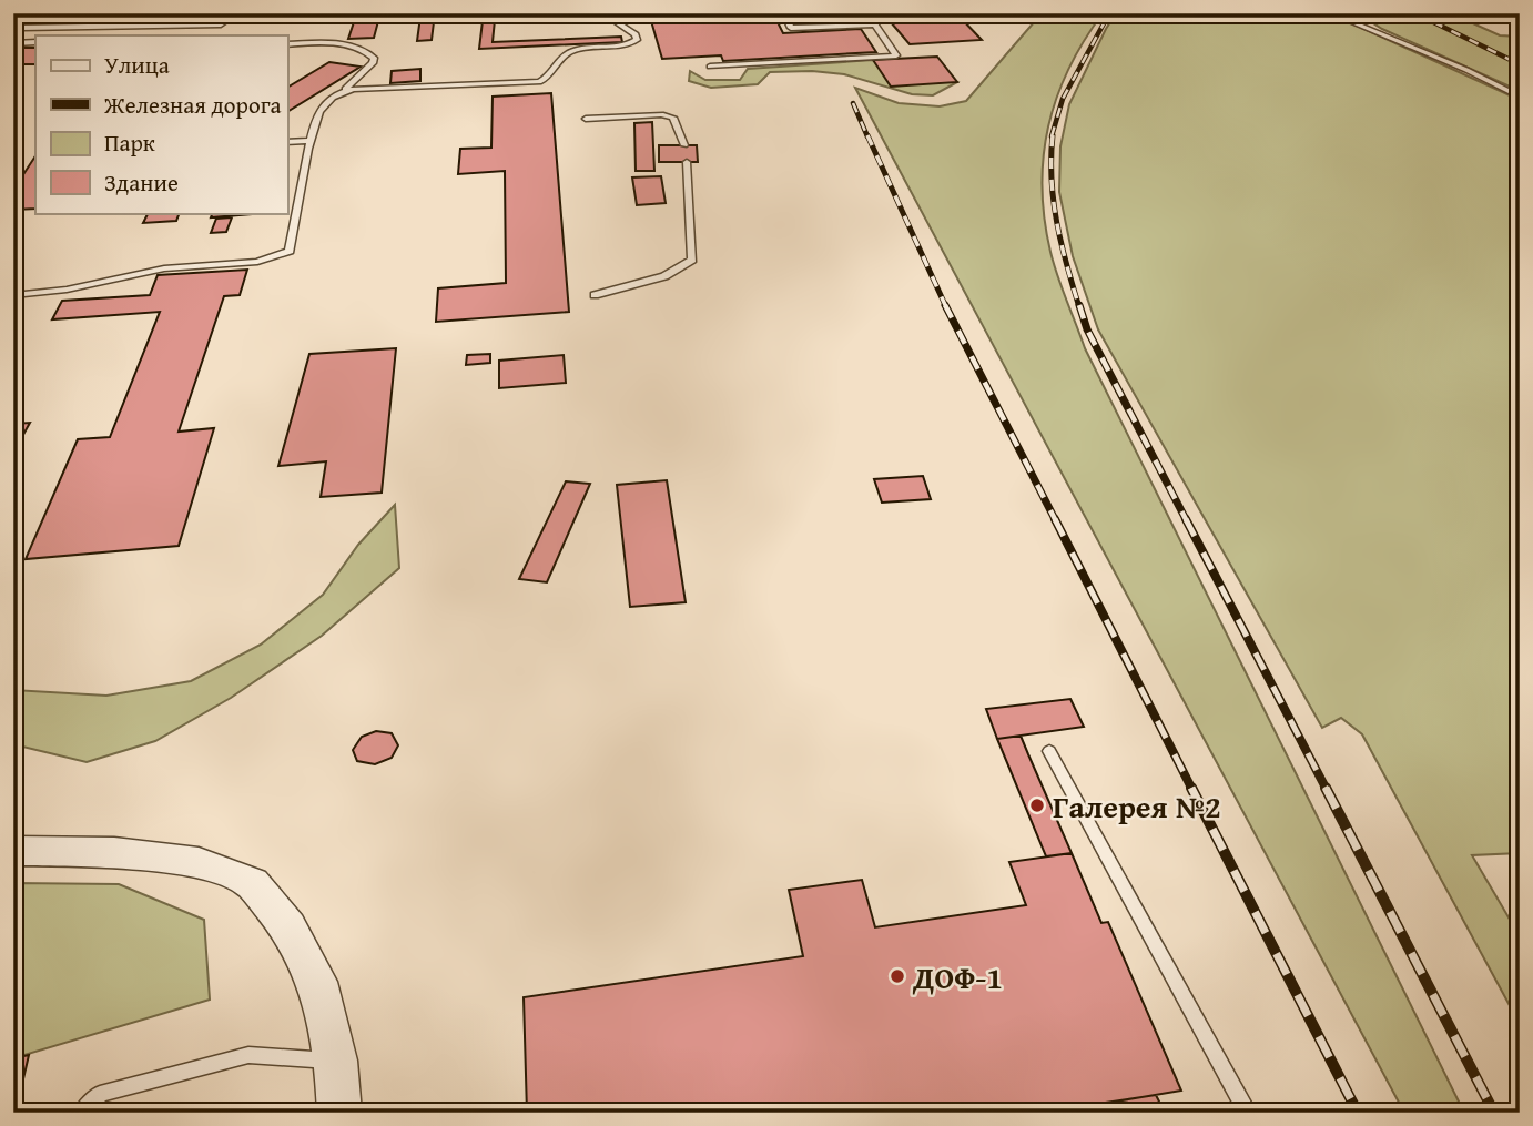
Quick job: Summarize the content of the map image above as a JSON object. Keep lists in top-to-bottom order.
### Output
{
  "places": ["Галерея №2", "ДОФ-1"],
  "legend": [
    "Улица",
    "Железная дорога",
    "Парк",
    "Здание"
  ]
}
